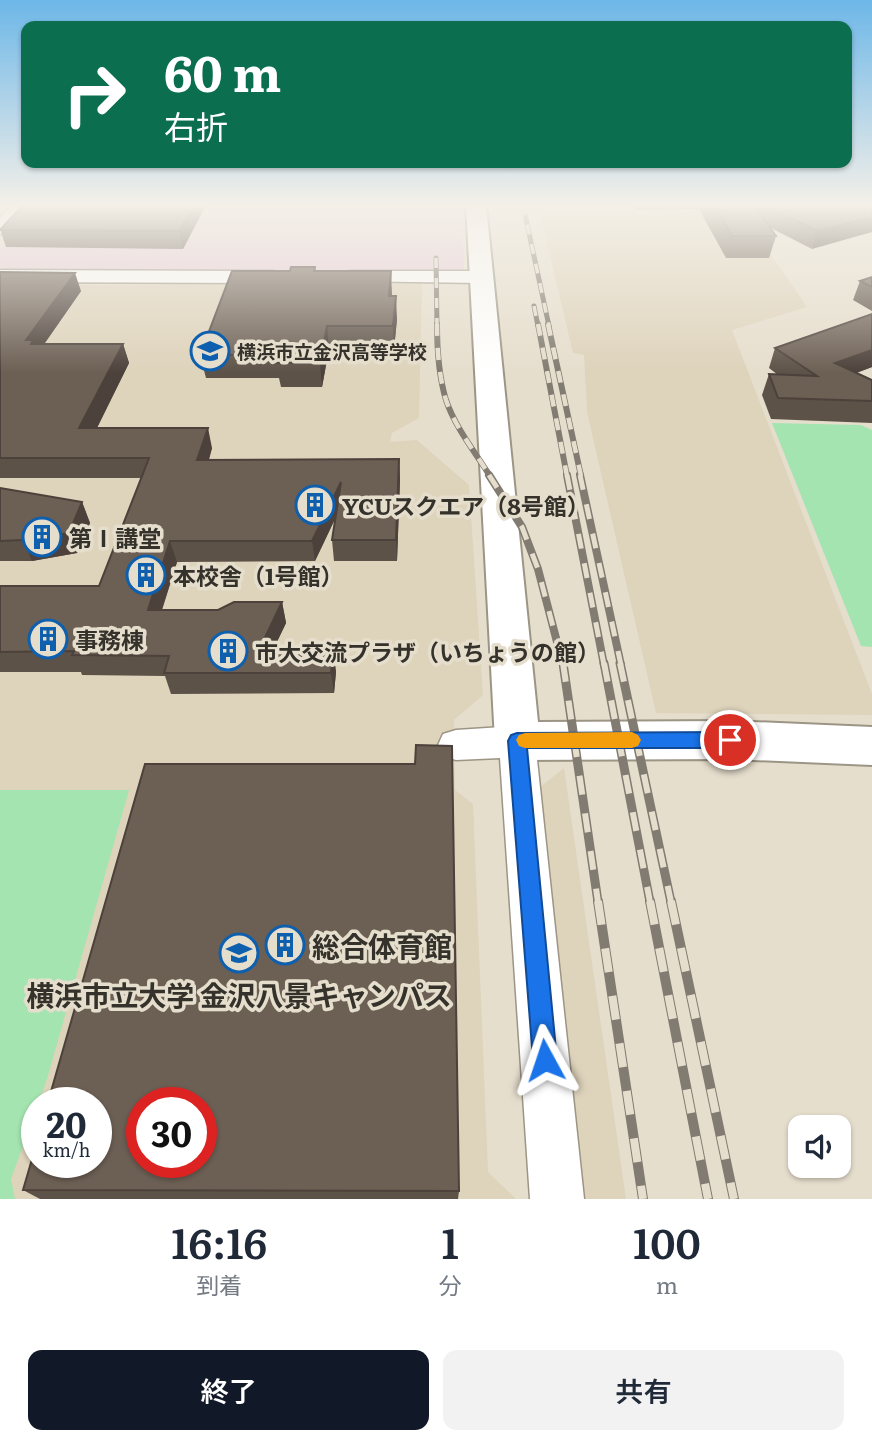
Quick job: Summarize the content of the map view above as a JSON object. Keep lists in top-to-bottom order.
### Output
{
  "places": {
    "school or university": ["横浜市立金沢高等学校", "横浜市立大学 金沢八景キャンパス"],
    "building": [
      "YCUスクエア（8号館）",
      "第Ⅰ講堂",
      "本校舎（1号館）",
      "事務棟",
      "市大交流プラザ（いちょうの館）",
      "総合体育館"
    ]
  },
  "page": {
    "turn": ["60 m", "右折"],
    "speed": "20 km/h",
    "limit": "30",
    "eta": [
      "16:16",
      "到着",
      "1",
      "分",
      "100",
      "m"
    ],
    "buttons": ["終了", "共有"]
  }
}
